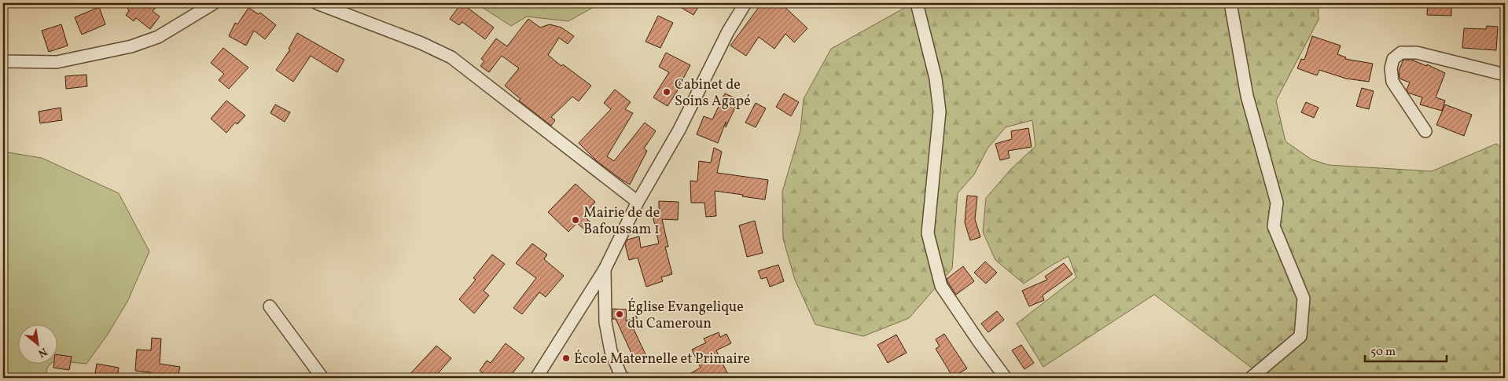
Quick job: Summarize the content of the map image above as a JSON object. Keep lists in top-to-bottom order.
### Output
{
  "places": [
    "Cabinet de Soins Agapé",
    "Mairie de de Bafoussam 1",
    "Église Evangelique du Cameroun",
    "École Maternelle et Primaire"
  ],
  "scale_bar": "50 m",
  "north": "bottom right"
}
